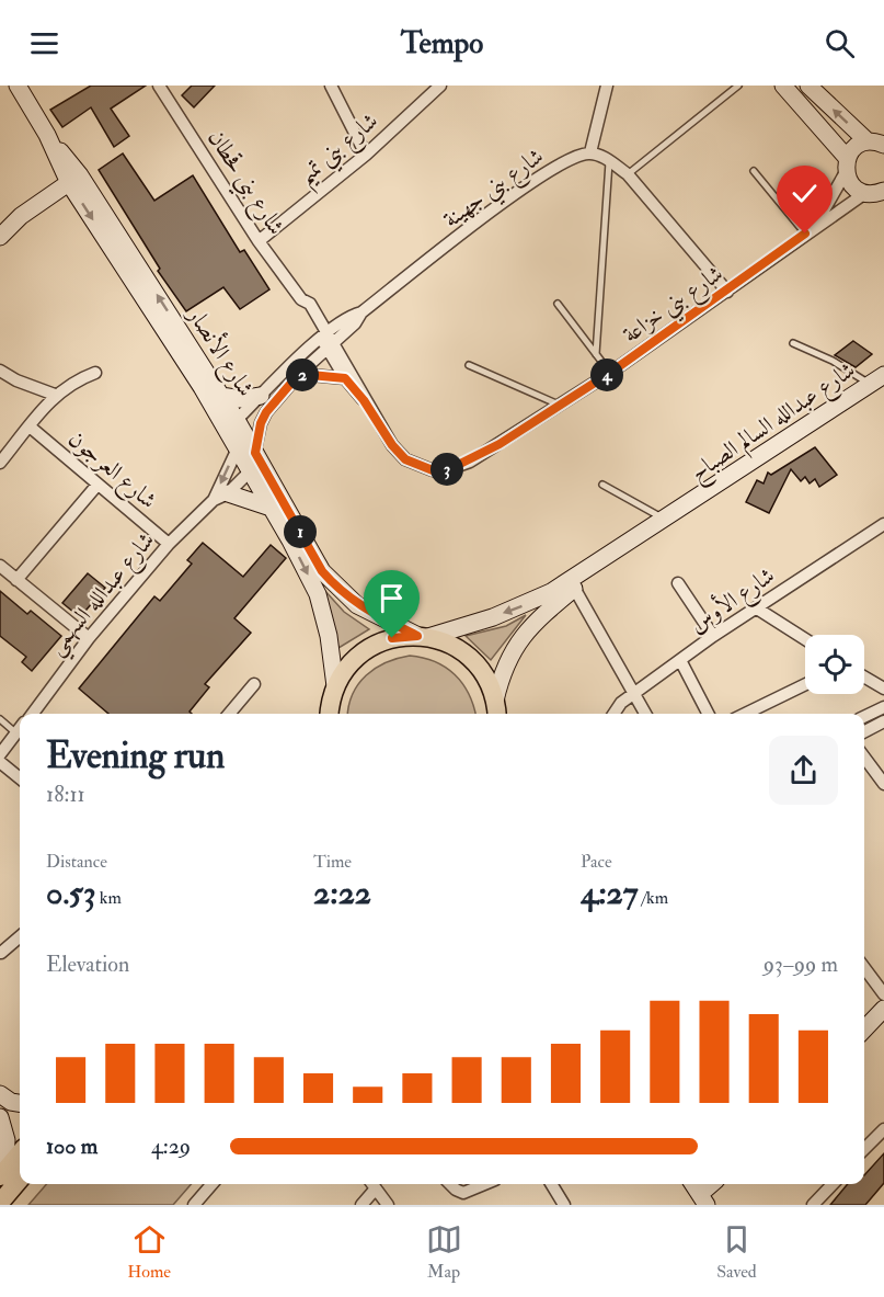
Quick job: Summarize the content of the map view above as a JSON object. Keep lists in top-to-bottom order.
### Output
{
  "streets": {
    "street": [
      "شارع بني تميم",
      "شارع بني قحطان",
      "شارع بني جهينة",
      "شارع بني خزاعة",
      "شارع الأنصار",
      "شارع عبدالله السالم الصباح",
      "شارع العرجون",
      "شارع عبدالله السهمي",
      "شارع الأوس"
    ]
  },
  "crossings": [
    ["شارع بني تميم", "شارع بني قحطان"],
    ["شارع بني قحطان", "شارع بني جهينة"],
    ["شارع بني قحطان", "شارع بني خزاعة"],
    ["شارع بني جهينة", "شارع بني خزاعة"],
    ["شارع بني جهينة", "شارع الأنصار"],
    ["شارع بني جهينة", "شارع عبدالله السهمي"],
    ["شارع الأنصار", "شارع عبدالله السالم الصباح"],
    ["شارع الأنصار", "شارع عبدالله السهمي"],
    ["شارع العرجون", "شارع عبدالله السهمي"]
  ],
  "page": {
    "header": "Tempo",
    "pins": [
      "2",
      "4",
      "3",
      "1"
    ],
    "heading": ["Evening run", "18:11"],
    "stats": [
      ["Distance", "0.53 km"],
      ["Time", "2:22"],
      ["Pace", "4:27 /km"]
    ],
    "chart": ["Elevation", "93–99 m"],
    "list": [
      {
        "name": "100 m",
        "note": "4:29"
      }
    ],
    "tabs": ["Home", "Map", "Saved"]
  }
}
